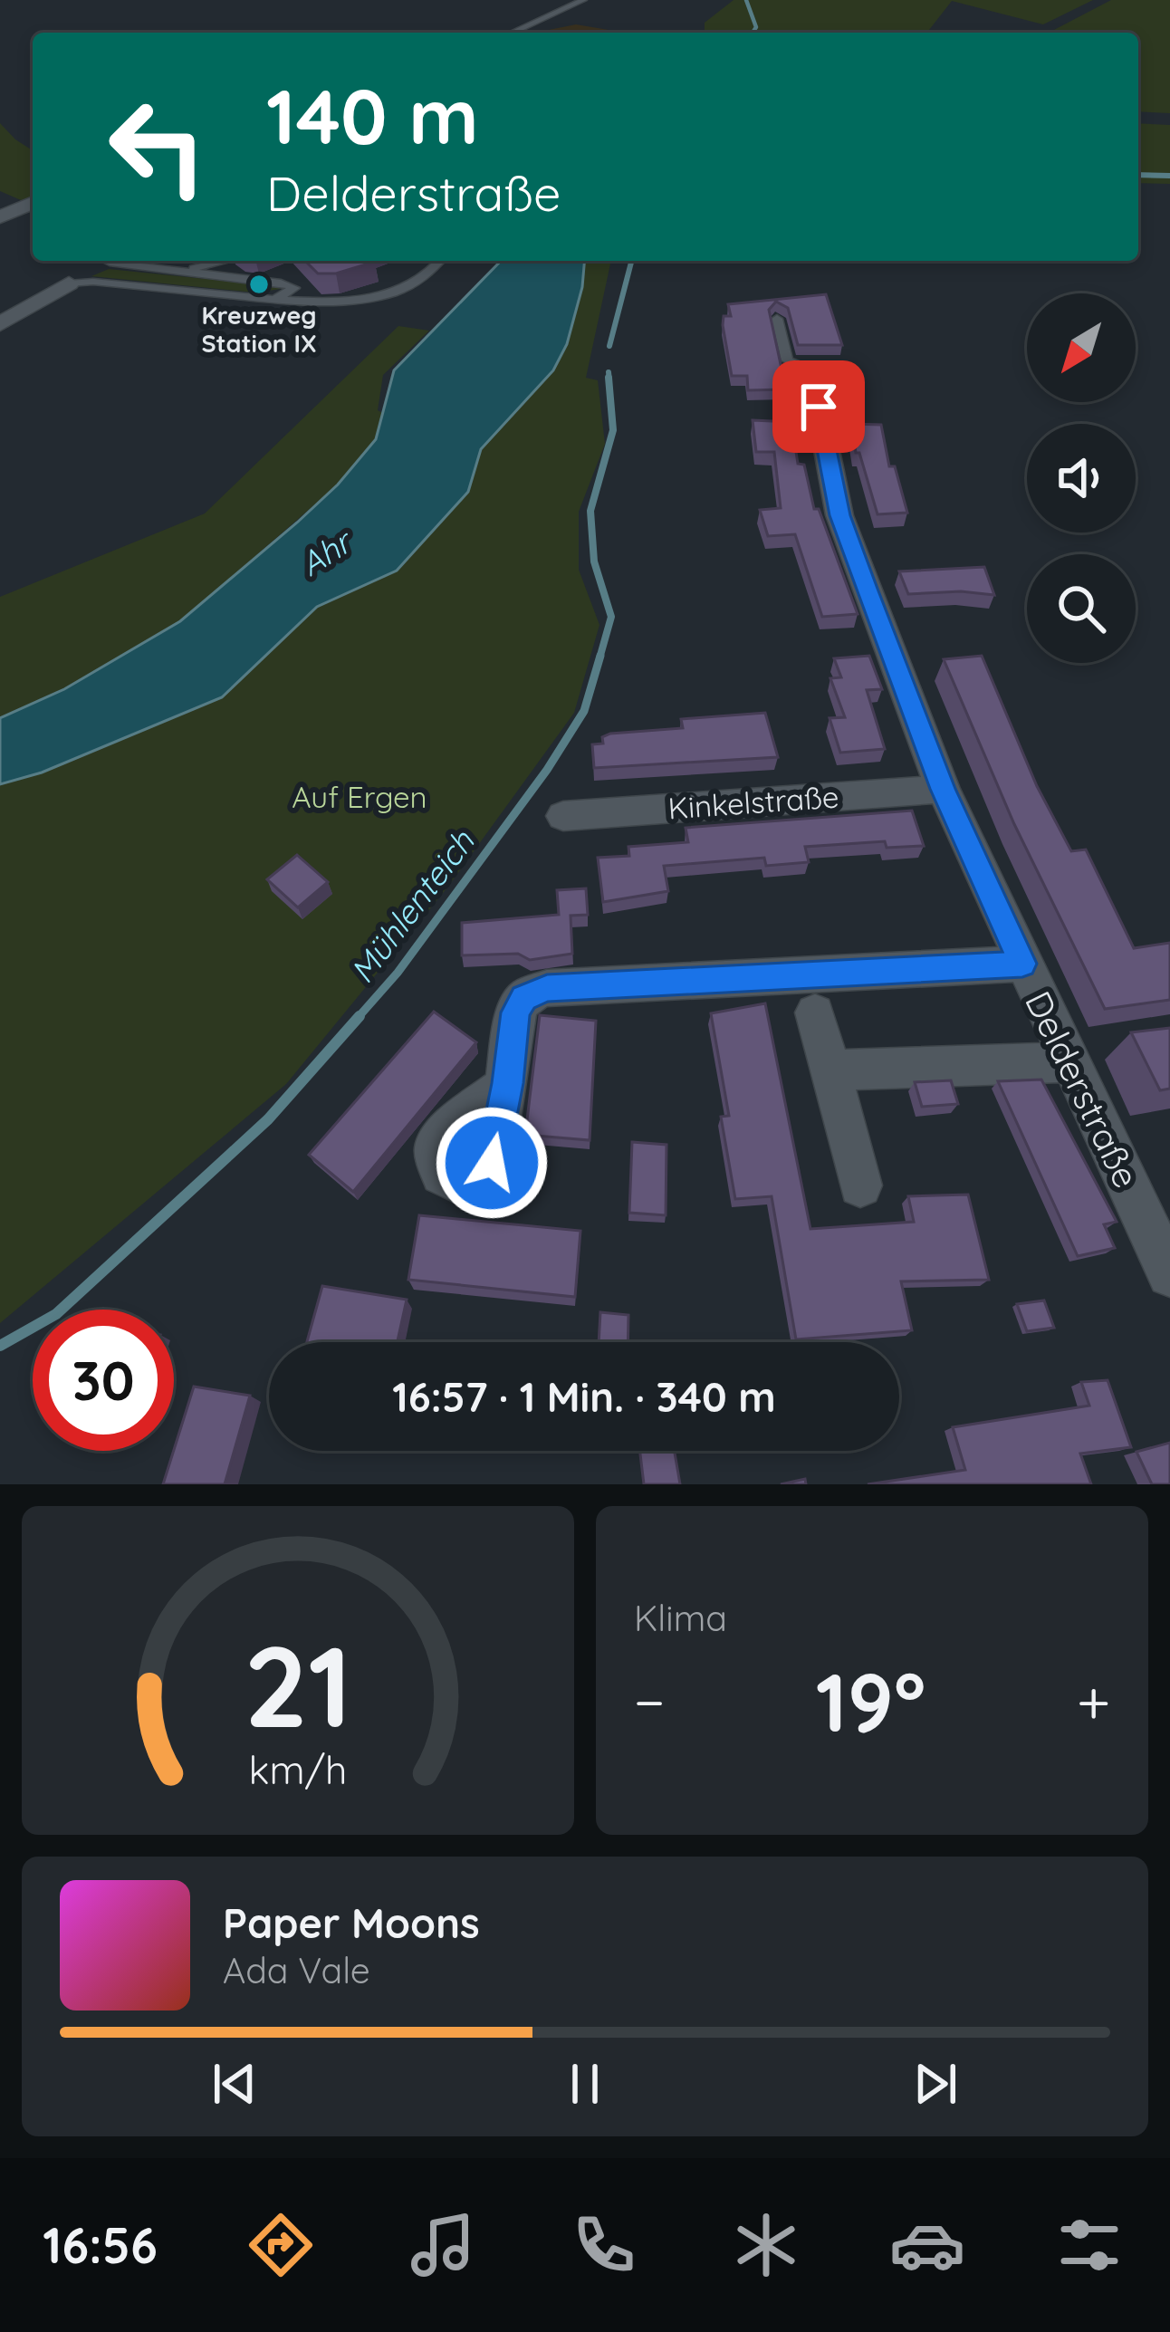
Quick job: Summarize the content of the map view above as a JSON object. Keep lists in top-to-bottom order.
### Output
{
  "streets": {
    "street": ["Kinkelstraße", "Delderstraße"]
  },
  "crossings": [
    ["Kinkelstraße", "Delderstraße"]
  ],
  "water": ["Ahr", "Mühlenteich"],
  "parks": ["Auf Ergen"],
  "places": ["Kreuzweg Station IX"],
  "north": "bottom left",
  "page": {
    "turn": ["140 m", "Delderstraße"],
    "limit": "30",
    "trip": "16:57 · 1 Min. · 340 m",
    "tile": "Klima",
    "heat": ["−", "19°", "+"],
    "song": ["Paper Moons", "Ada Vale"],
    "tabs": "16:56",
    "gauge": ["21", "km/h"]
  }
}
